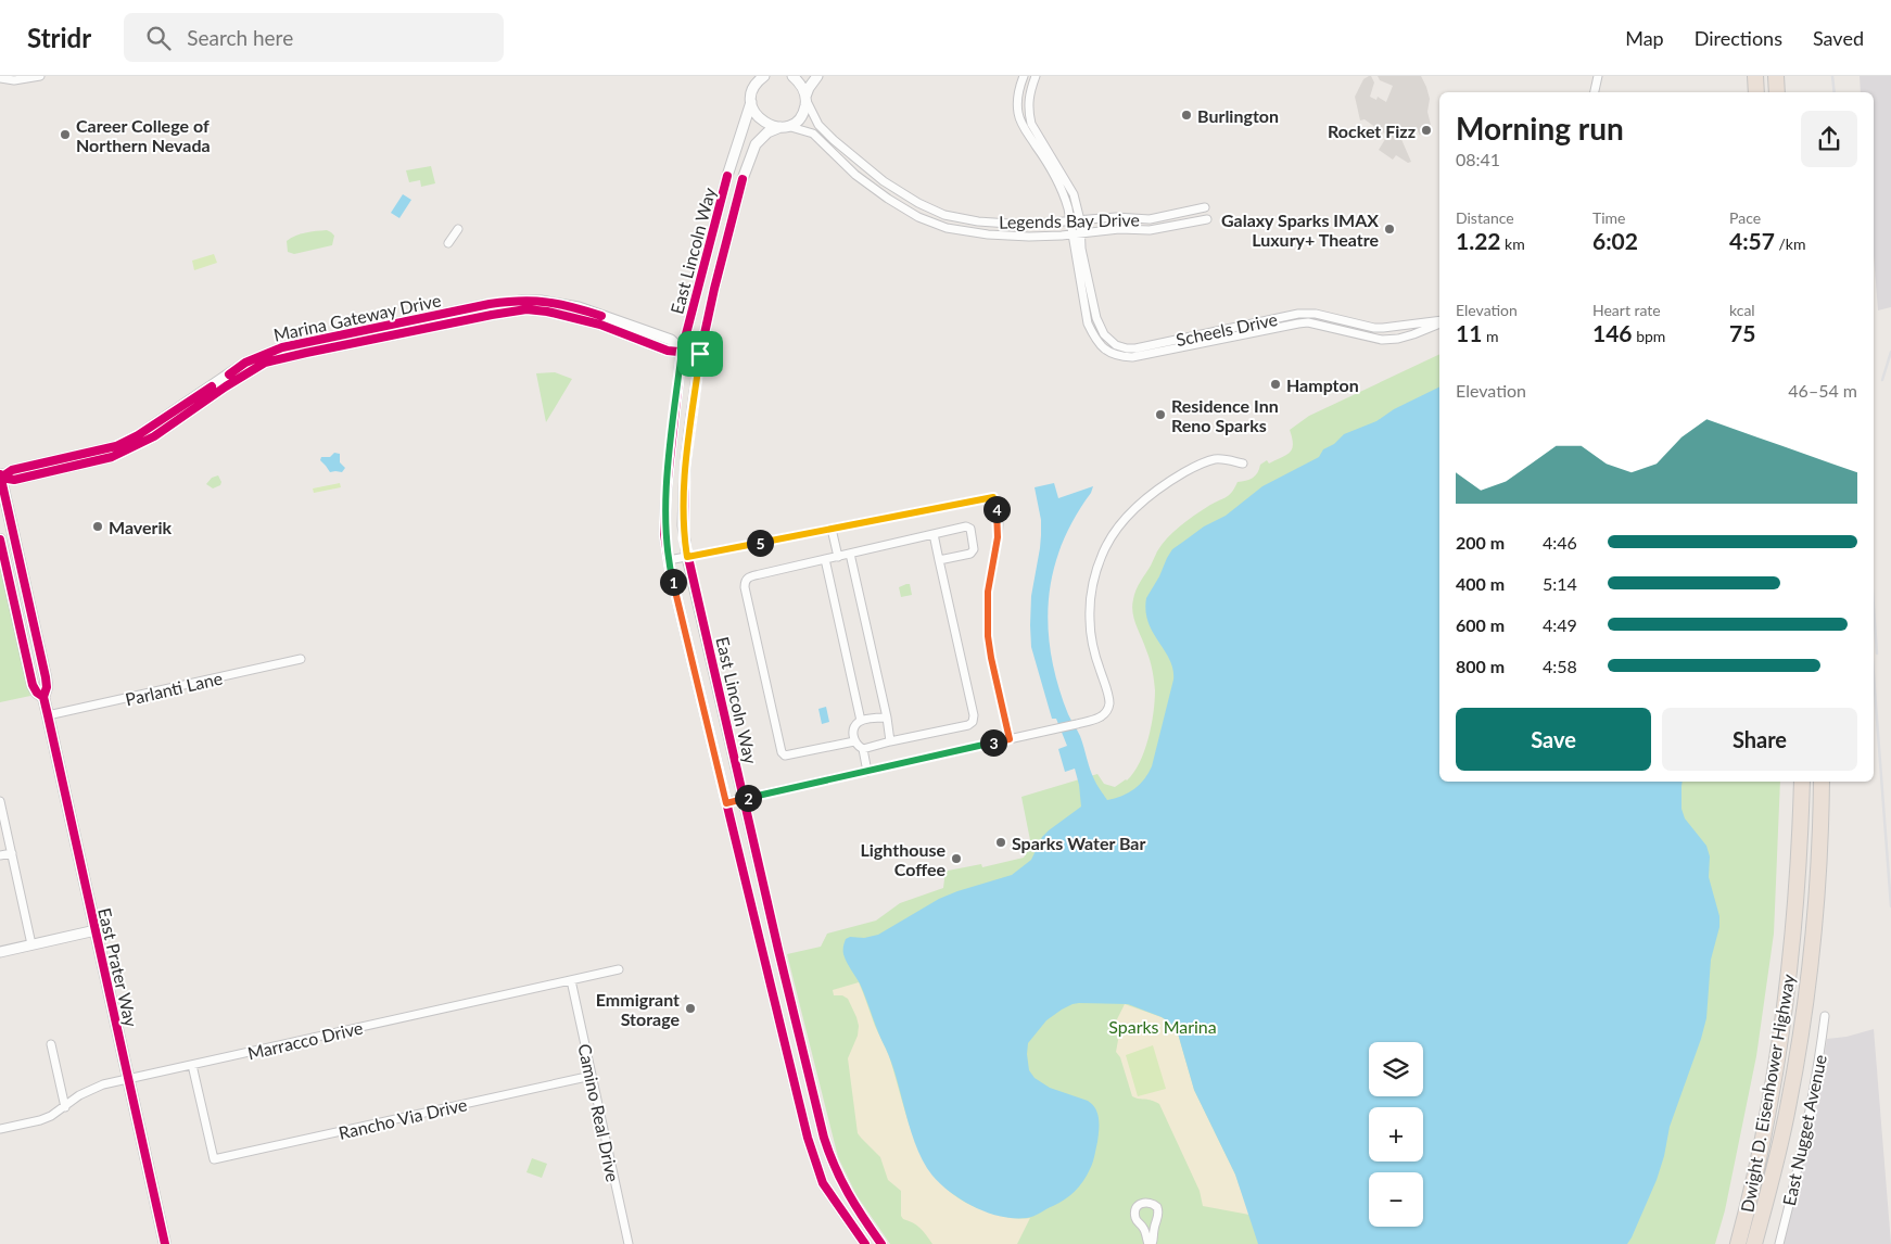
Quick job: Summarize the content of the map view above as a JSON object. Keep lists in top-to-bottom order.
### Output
{
  "streets": {
    "highway": ["Dwight D. Eisenhower Highway"],
    "main road": ["East Prater Way"],
    "street": [
      "Legends Bay Drive",
      "East Lincoln Way",
      "Marina Gateway Drive",
      "Scheels Drive",
      "Parlanti Lane",
      "Marracco Drive",
      "Camino Real Drive",
      "Rancho Via Drive",
      "East Nugget Avenue"
    ]
  },
  "crossings": [
    ["Legends Bay Drive", "East Lincoln Way"],
    ["Legends Bay Drive", "Scheels Drive"],
    ["East Lincoln Way", "Marina Gateway Drive"],
    ["Marina Gateway Drive", "East Prater Way"],
    ["Parlanti Lane", "East Prater Way"],
    ["East Prater Way", "Marracco Drive"],
    ["Marracco Drive", "Camino Real Drive"],
    ["Marracco Drive", "Rancho Via Drive"],
    ["Camino Real Drive", "Rancho Via Drive"]
  ],
  "parks": ["Sparks Marina"],
  "places": [
    "Burlington",
    "Rocket Fizz",
    "Career College of Northern Nevada",
    "Galaxy Sparks IMAX Luxury+ Theatre",
    "Hampton",
    "Residence Inn Reno Sparks",
    "Maverik",
    "Sparks Water Bar",
    "Lighthouse Coffee",
    "Emmigrant Storage"
  ],
  "page": {
    "header": "Stridr",
    "search": "Search here",
    "nav": ["Map", "Directions", "Saved"],
    "heading": ["Morning run", "08:41"],
    "stats": [
      ["Distance", "1.22 km"],
      ["Time", "6:02"],
      ["Pace", "4:57 /km"],
      ["Elevation", "11 m"],
      ["Heart rate", "146 bpm"],
      ["kcal", "75"]
    ],
    "chart": ["Elevation", "46–54 m"],
    "pins": [
      "4",
      "5",
      "1",
      "3",
      "2"
    ],
    "list": [
      {
        "name": "200 m",
        "note": "4:46"
      },
      {
        "name": "400 m",
        "note": "5:14"
      },
      {
        "name": "600 m",
        "note": "4:49"
      },
      {
        "name": "800 m",
        "note": "4:58"
      }
    ],
    "buttons": ["Save", "Share"],
    "map_buttons": ["+", "−"]
  }
}
